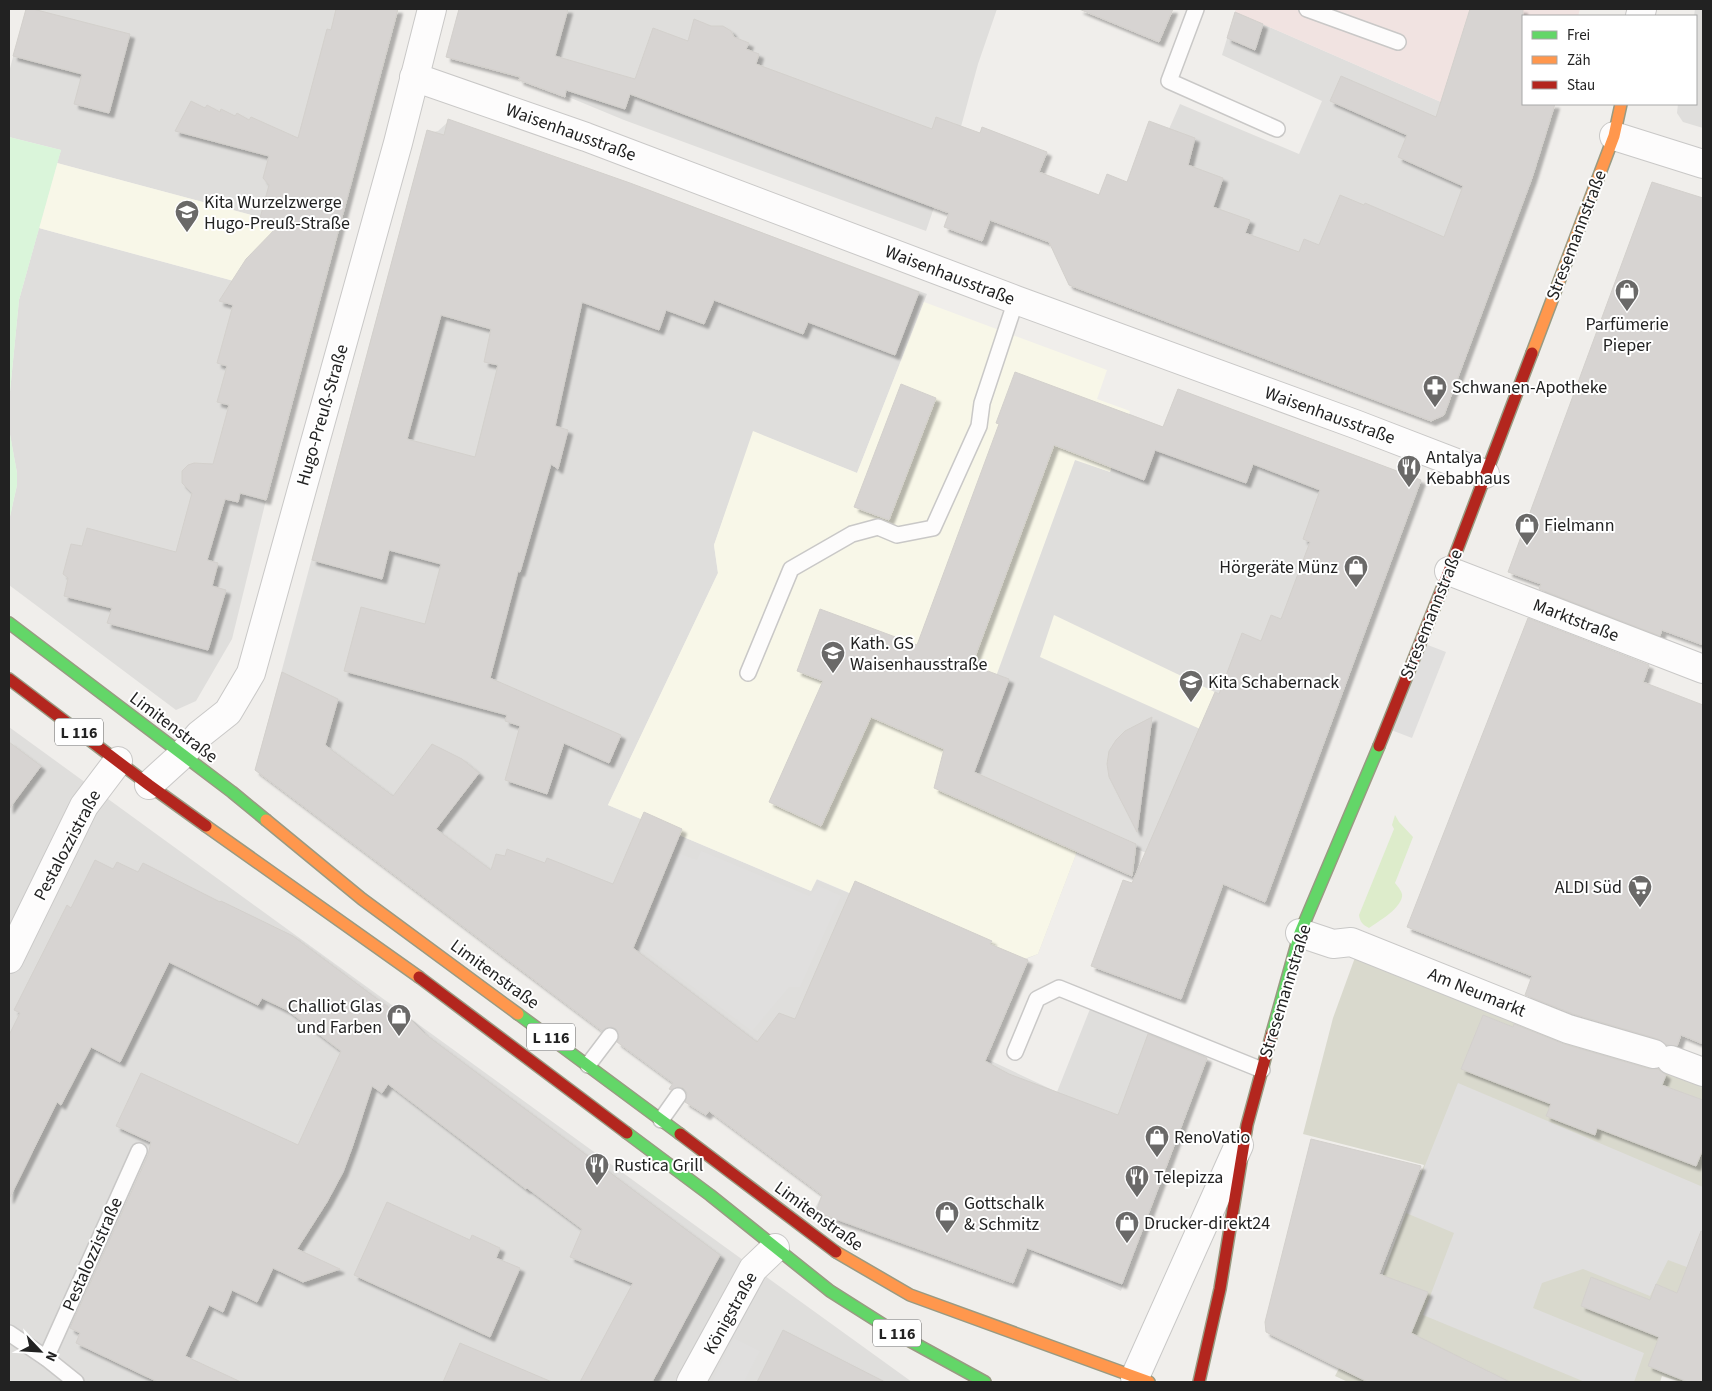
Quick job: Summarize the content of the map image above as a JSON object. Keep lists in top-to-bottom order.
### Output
{
  "streets": {
    "main road": ["Stresemannstraße", "Limitenstraße", "L 116"],
    "street": [
      "Waisenhausstraße",
      "Hugo-Preuß-Straße",
      "Marktstraße",
      "Pestalozzistraße",
      "Am Neumarkt",
      "Königstraße"
    ]
  },
  "crossings": [
    ["Waisenhausstraße", "Stresemannstraße"],
    ["Waisenhausstraße", "Hugo-Preuß-Straße"],
    ["Stresemannstraße", "Marktstraße"],
    ["Stresemannstraße", "Limitenstraße"],
    ["Stresemannstraße", "Am Neumarkt"],
    ["Hugo-Preuß-Straße", "Limitenstraße"],
    ["Hugo-Preuß-Straße", "L 116"],
    ["L 116", "Pestalozzistraße"],
    ["L 116", "Königstraße"]
  ],
  "places": {
    "school or university": ["Kita Wurzelzwerge Hugo-Preuß-Straße", "Kath. GS Waisenhausstraße", "Kita Schabernack"],
    "shop": [
      "Parfümerie Pieper",
      "Fielmann",
      "Hörgeräte Münz",
      "Challiot Glas und Farben",
      "RenoVatio",
      "Gottschalk & Schmitz",
      "Drucker-direkt24"
    ],
    "pharmacy": ["Schwanen-Apotheke"],
    "restaurant": ["Antalya Kebabhaus", "Rustica Grill", "Telepizza"],
    "supermarket": ["ALDI Süd"]
  },
  "legend": ["Frei", "Zäh", "Stau"],
  "north": "bottom right"
}
